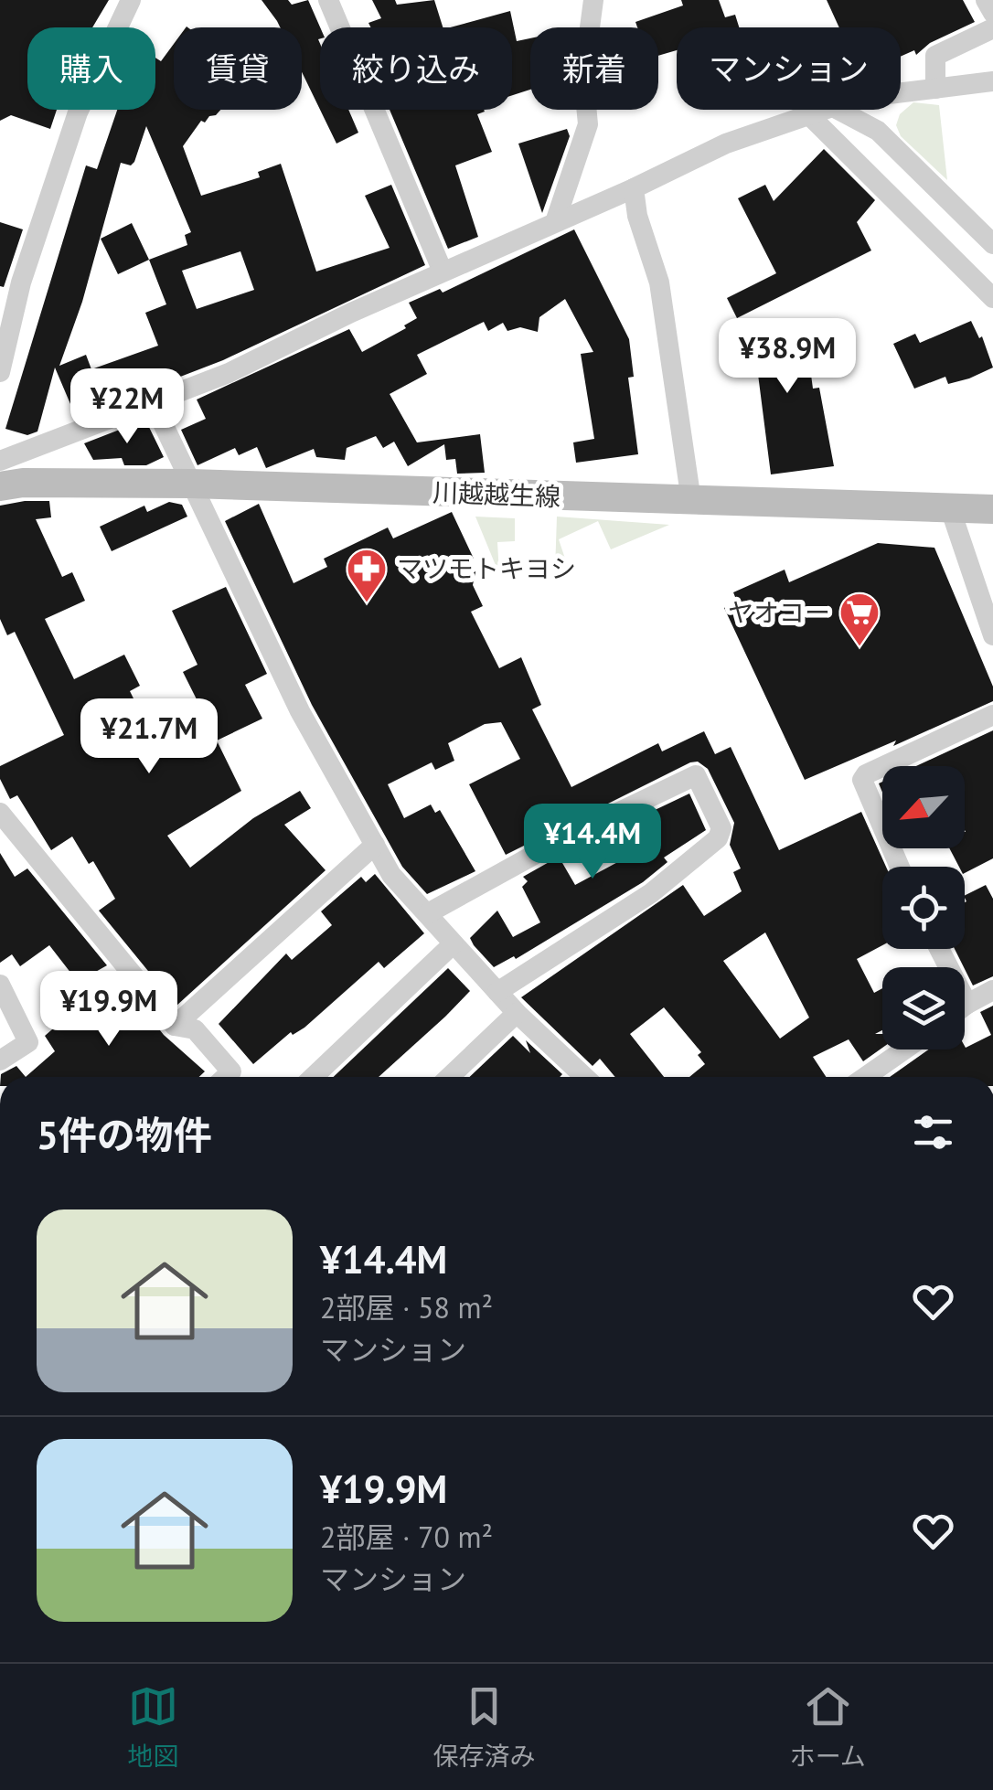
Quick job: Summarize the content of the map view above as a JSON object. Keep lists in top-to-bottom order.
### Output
{
  "streets": {
    "main road": ["川越越生線"]
  },
  "places": {
    "pharmacy": ["マツモトキヨシ"],
    "supermarket": ["ヤオコー"]
  },
  "north": "bottom left",
  "page": {
    "chip": [
      "購入",
      "賃貸",
      "絞り込み",
      "新着",
      "マンション"
    ],
    "price": [
      "¥38.9M",
      "¥22M",
      "¥21.7M",
      "¥14.4M",
      "¥19.9M"
    ],
    "heading": "5件の物件",
    "list": [
      {
        "name": "¥14.4M",
        "note": "2部屋 · 58 m² · マンション"
      },
      {
        "name": "¥19.9M",
        "note": "2部屋 · 70 m² · マンション"
      }
    ],
    "tabs": ["地図", "保存済み", "ホーム"]
  }
}
